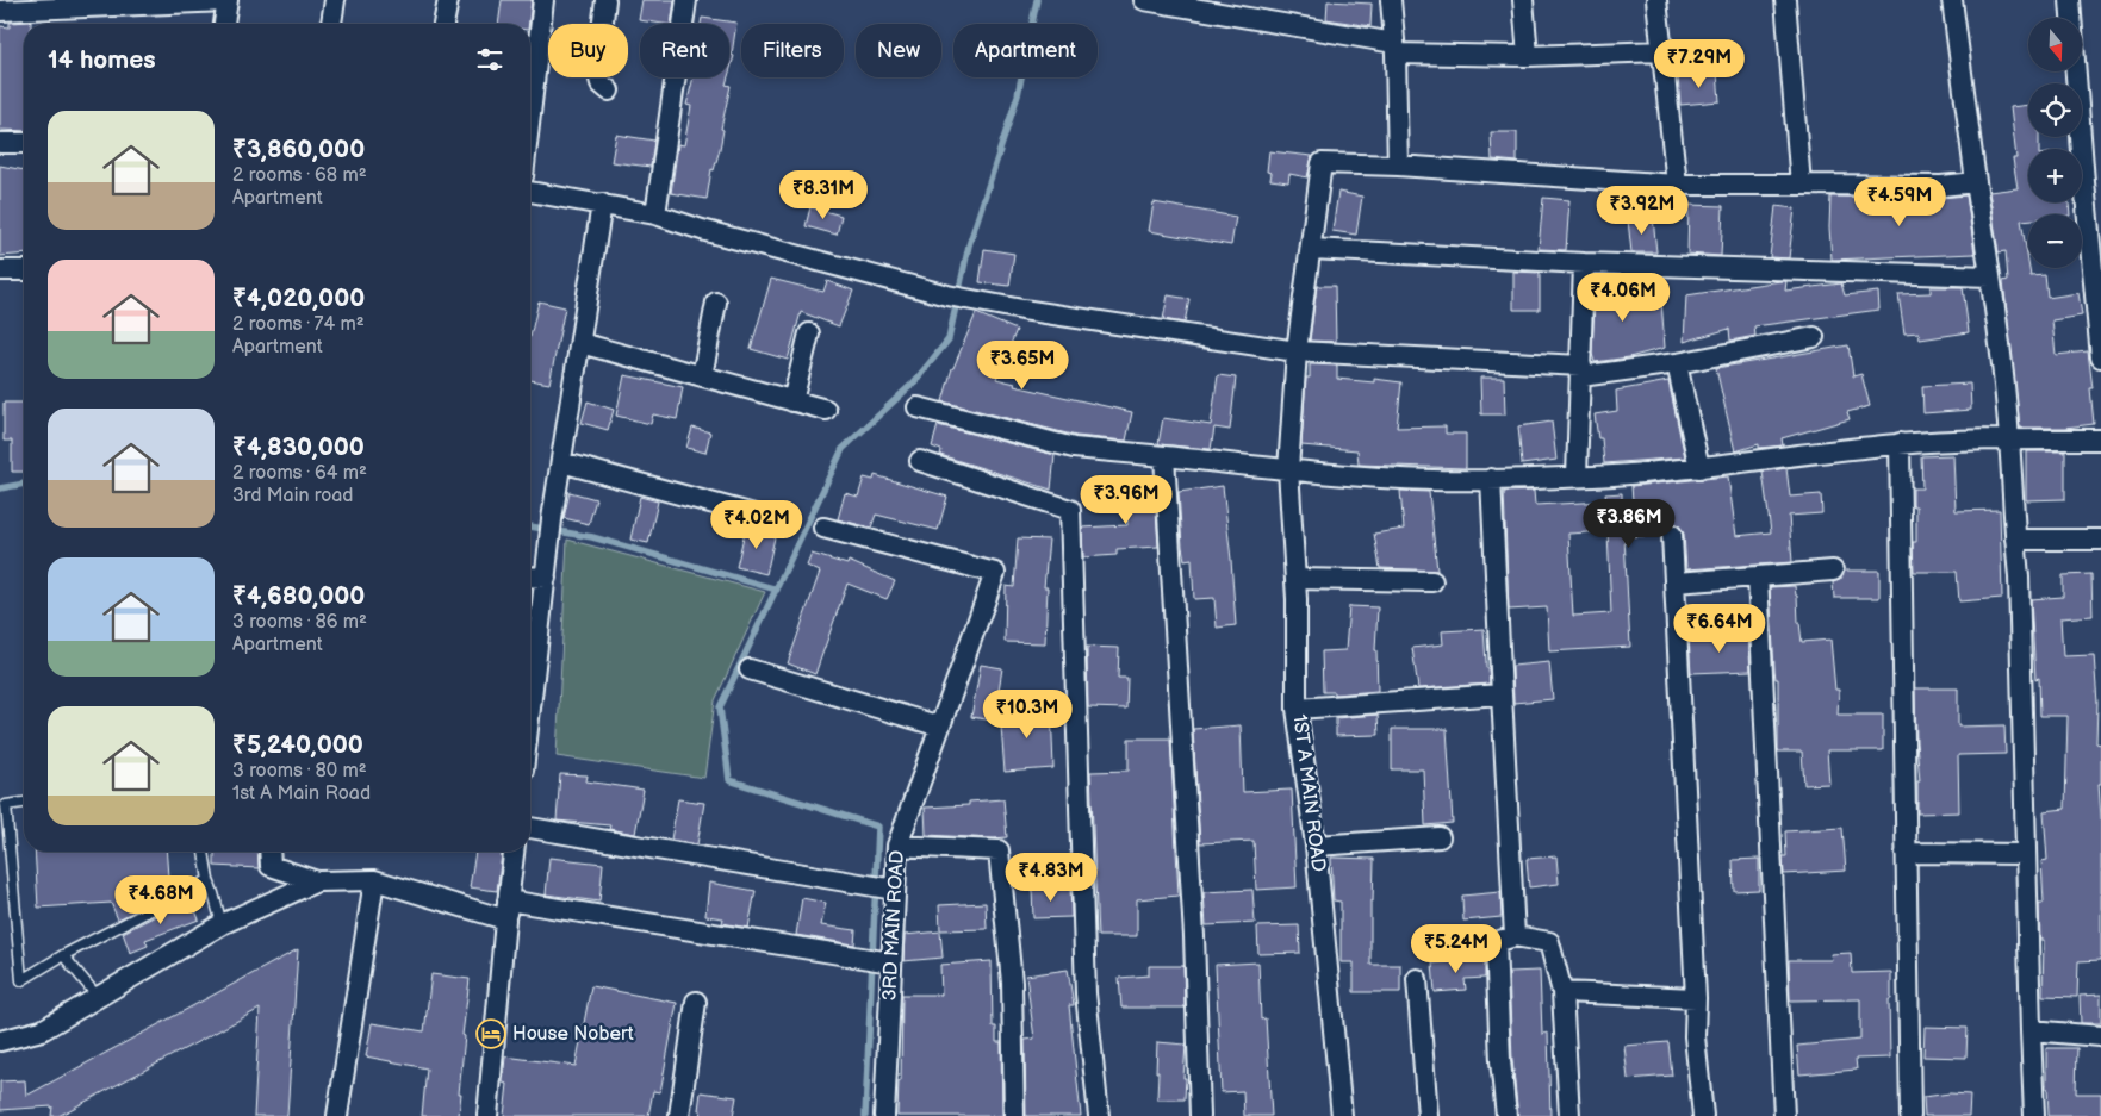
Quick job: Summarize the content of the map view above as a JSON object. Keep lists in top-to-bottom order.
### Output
{
  "streets": {
    "street": ["1ST A MAIN ROAD", "3RD MAIN ROAD"]
  },
  "places": {
    "hotel": ["House Nobert"]
  },
  "north": "bottom",
  "page": {
    "map_buttons": ["+", "−"],
    "chip": [
      "Buy",
      "Rent",
      "Filters",
      "New",
      "Apartment"
    ],
    "heading": "14 homes",
    "price": [
      "₹7.29M",
      "₹8.31M",
      "₹4.59M",
      "₹3.92M",
      "₹4.06M",
      "₹3.65M",
      "₹3.96M",
      "₹3.86M",
      "₹4.02M",
      "₹6.64M",
      "₹10.3M",
      "₹4.83M",
      "₹4.68M",
      "₹5.24M"
    ],
    "list": [
      {
        "name": "₹3,860,000",
        "note": "2 rooms · 68 m² · Apartment"
      },
      {
        "name": "₹4,020,000",
        "note": "2 rooms · 74 m² · Apartment"
      },
      {
        "name": "₹4,830,000",
        "note": "2 rooms · 64 m² · 3rd Main road"
      },
      {
        "name": "₹4,680,000",
        "note": "3 rooms · 86 m² · Apartment"
      },
      {
        "name": "₹5,240,000",
        "note": "3 rooms · 80 m² · 1st A Main Road"
      }
    ]
  }
}
